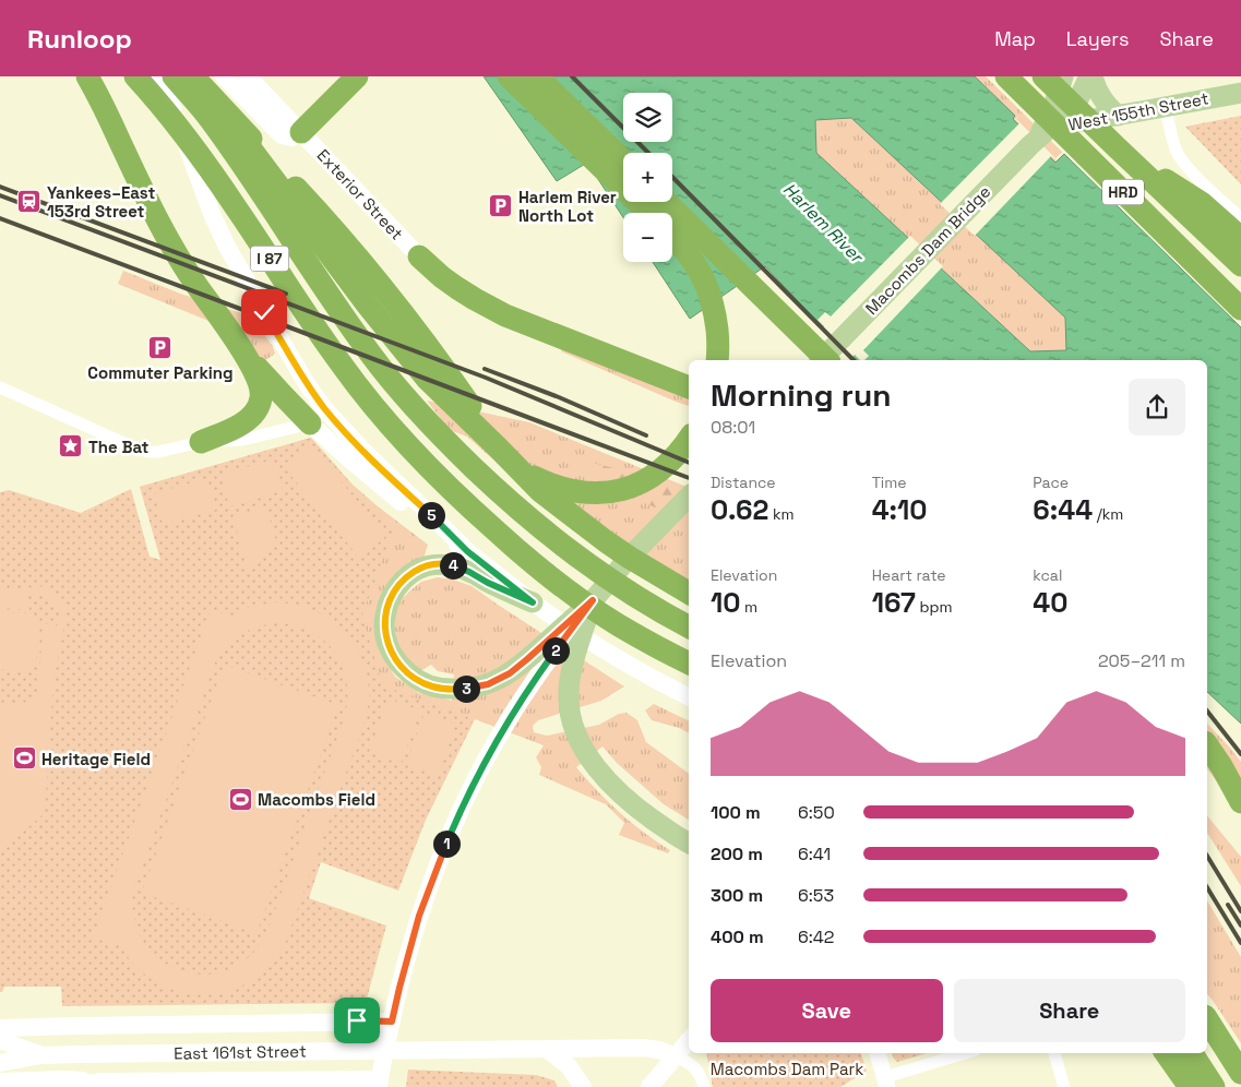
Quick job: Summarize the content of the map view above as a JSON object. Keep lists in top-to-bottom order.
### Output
{
  "streets": {
    "highway": ["HRD", "I 87"],
    "main road": [
      "West 155th Street",
      "Exterior Street",
      "Macombs Dam Bridge",
      "East 161st Street"
    ]
  },
  "crossings": [
    ["West 155th Street", "Macombs Dam Bridge"]
  ],
  "water": ["Harlem River"],
  "parks": ["Macombs Dam Park"],
  "places": {
    "station": ["Yankees–East 153rd Street"],
    "parking": ["Harlem River North Lot", "Commuter Parking"],
    "place": ["The Bat"],
    "sports": ["Heritage Field", "Macombs Field"]
  },
  "page": {
    "header": "Runloop",
    "nav": ["Map", "Layers", "Share"],
    "map_buttons": ["+", "−"],
    "heading": ["Morning run", "08:01"],
    "stats": [
      ["Distance", "0.62 km"],
      ["Time", "4:10"],
      ["Pace", "6:44 /km"],
      ["Elevation", "10 m"],
      ["Heart rate", "167 bpm"],
      ["kcal", "40"]
    ],
    "pins": [
      "5",
      "4",
      "2",
      "3",
      "1"
    ],
    "chart": ["Elevation", "205–211 m"],
    "list": [
      {
        "name": "100 m",
        "note": "6:50"
      },
      {
        "name": "200 m",
        "note": "6:41"
      },
      {
        "name": "300 m",
        "note": "6:53"
      },
      {
        "name": "400 m",
        "note": "6:42"
      }
    ],
    "buttons": ["Save", "Share"]
  }
}
